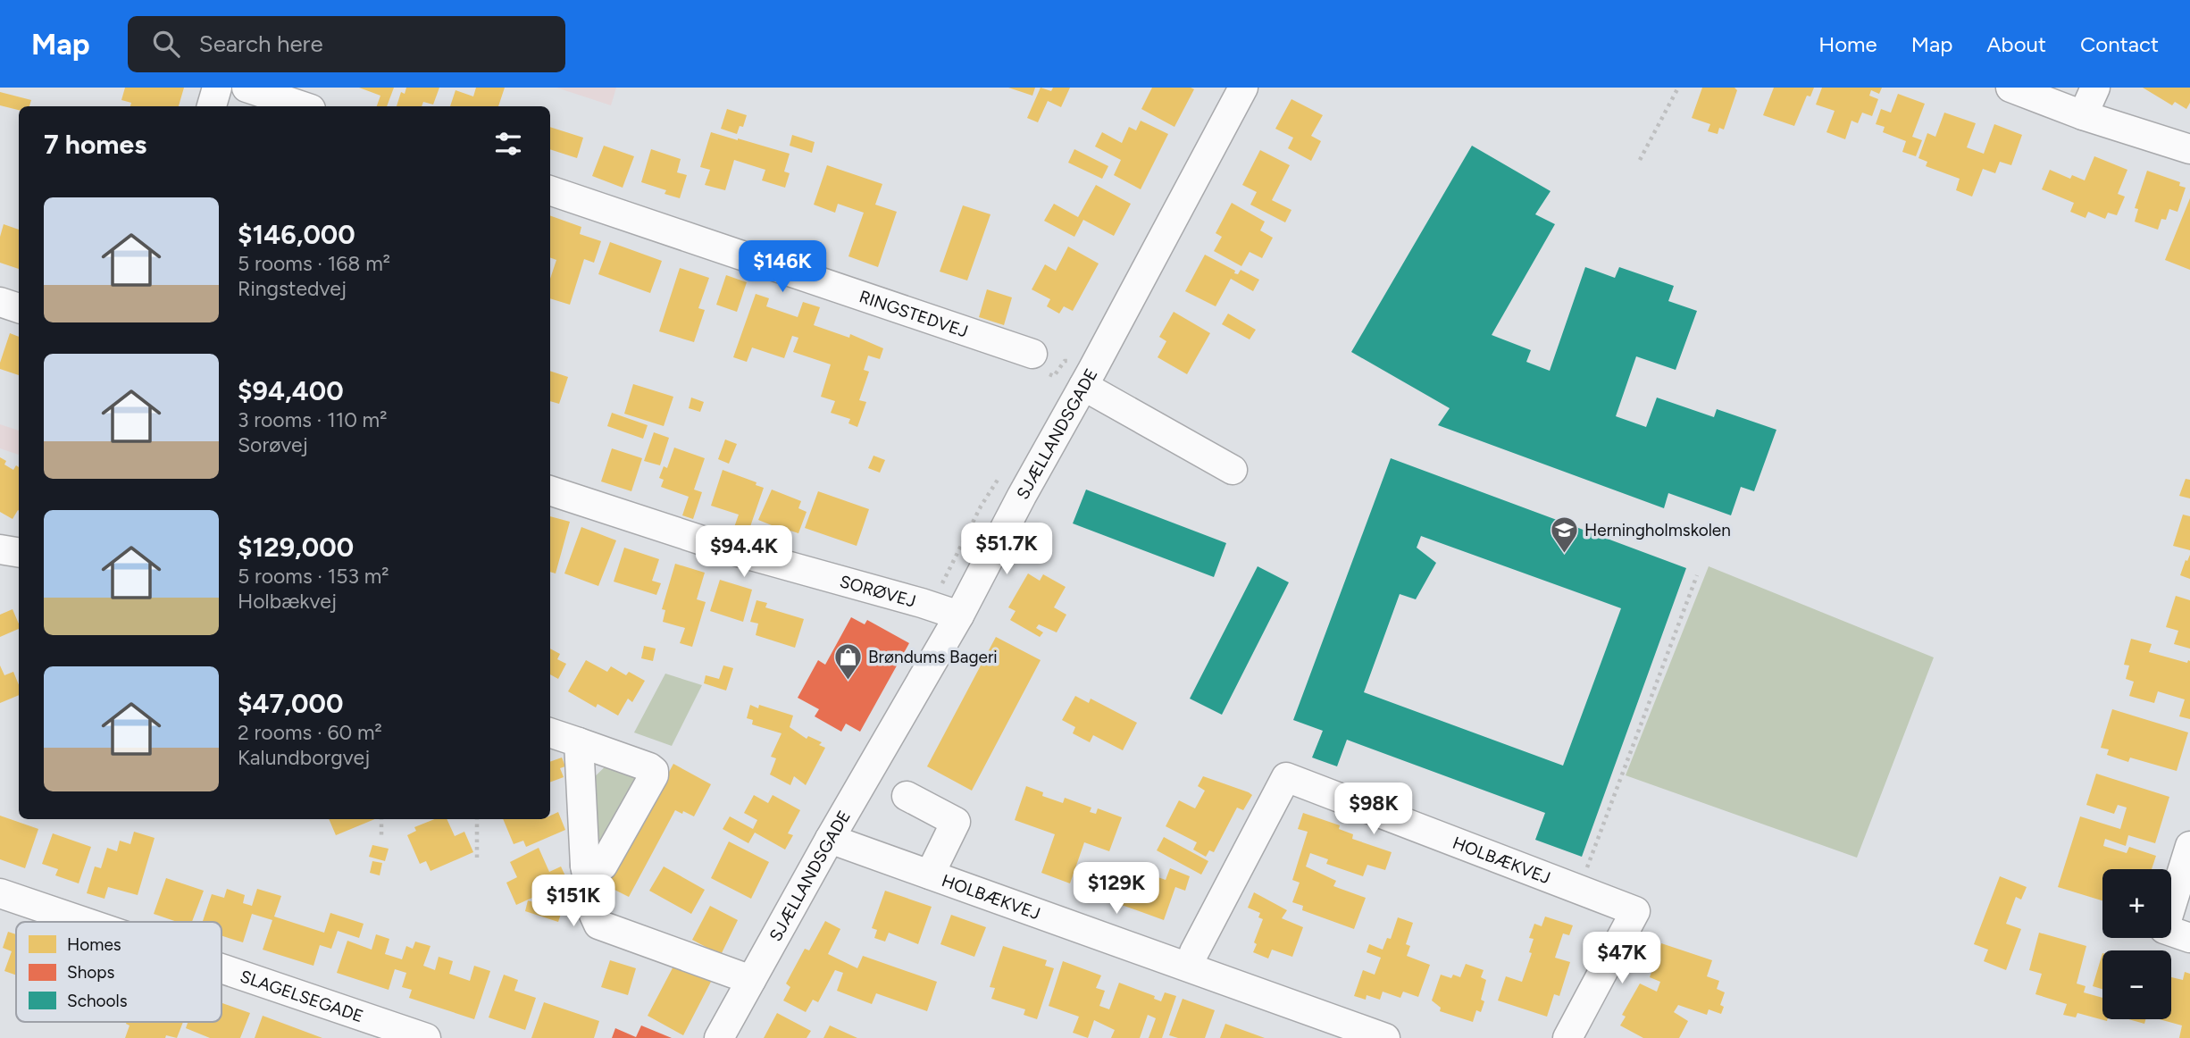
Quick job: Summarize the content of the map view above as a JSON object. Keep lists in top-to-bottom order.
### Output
{
  "streets": {
    "street": [
      "RINGSTEDVEJ",
      "SJÆLLANDSGADE",
      "SORØVEJ",
      "HOLBÆKVEJ",
      "SLAGELSEGADE"
    ]
  },
  "crossings": [
    ["SJÆLLANDSGADE", "SORØVEJ"],
    ["SJÆLLANDSGADE", "HOLBÆKVEJ"]
  ],
  "places": {
    "school or university": ["Herningholmskolen"],
    "shop": ["Brøndums Bageri"]
  },
  "legend": ["Homes", "Shops", "Schools"],
  "page": {
    "header": "Map",
    "search": "Search here",
    "nav": [
      "Home",
      "Map",
      "About",
      "Contact"
    ],
    "heading": "7 homes",
    "list": [
      {
        "name": "$146,000",
        "note": "5 rooms · 168 m² · Ringstedvej"
      },
      {
        "name": "$94,400",
        "note": "3 rooms · 110 m² · Sorøvej"
      },
      {
        "name": "$129,000",
        "note": "5 rooms · 153 m² · Holbækvej"
      },
      {
        "name": "$47,000",
        "note": "2 rooms · 60 m² · Kalundborgvej"
      }
    ],
    "price": [
      "$146K",
      "$51.7K",
      "$94.4K",
      "$98K",
      "$129K",
      "$151K",
      "$47K"
    ],
    "map_buttons": ["+", "−"]
  }
}
